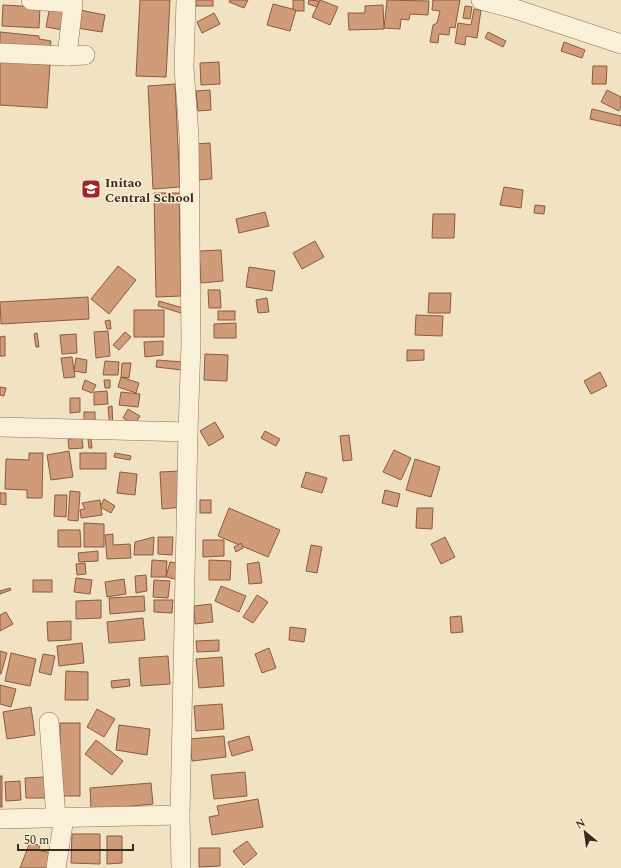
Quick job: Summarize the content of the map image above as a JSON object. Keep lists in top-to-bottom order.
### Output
{
  "places": {
    "school or university": ["Initao Central School"]
  },
  "scale_bar": "50 m",
  "north": "top left"
}
